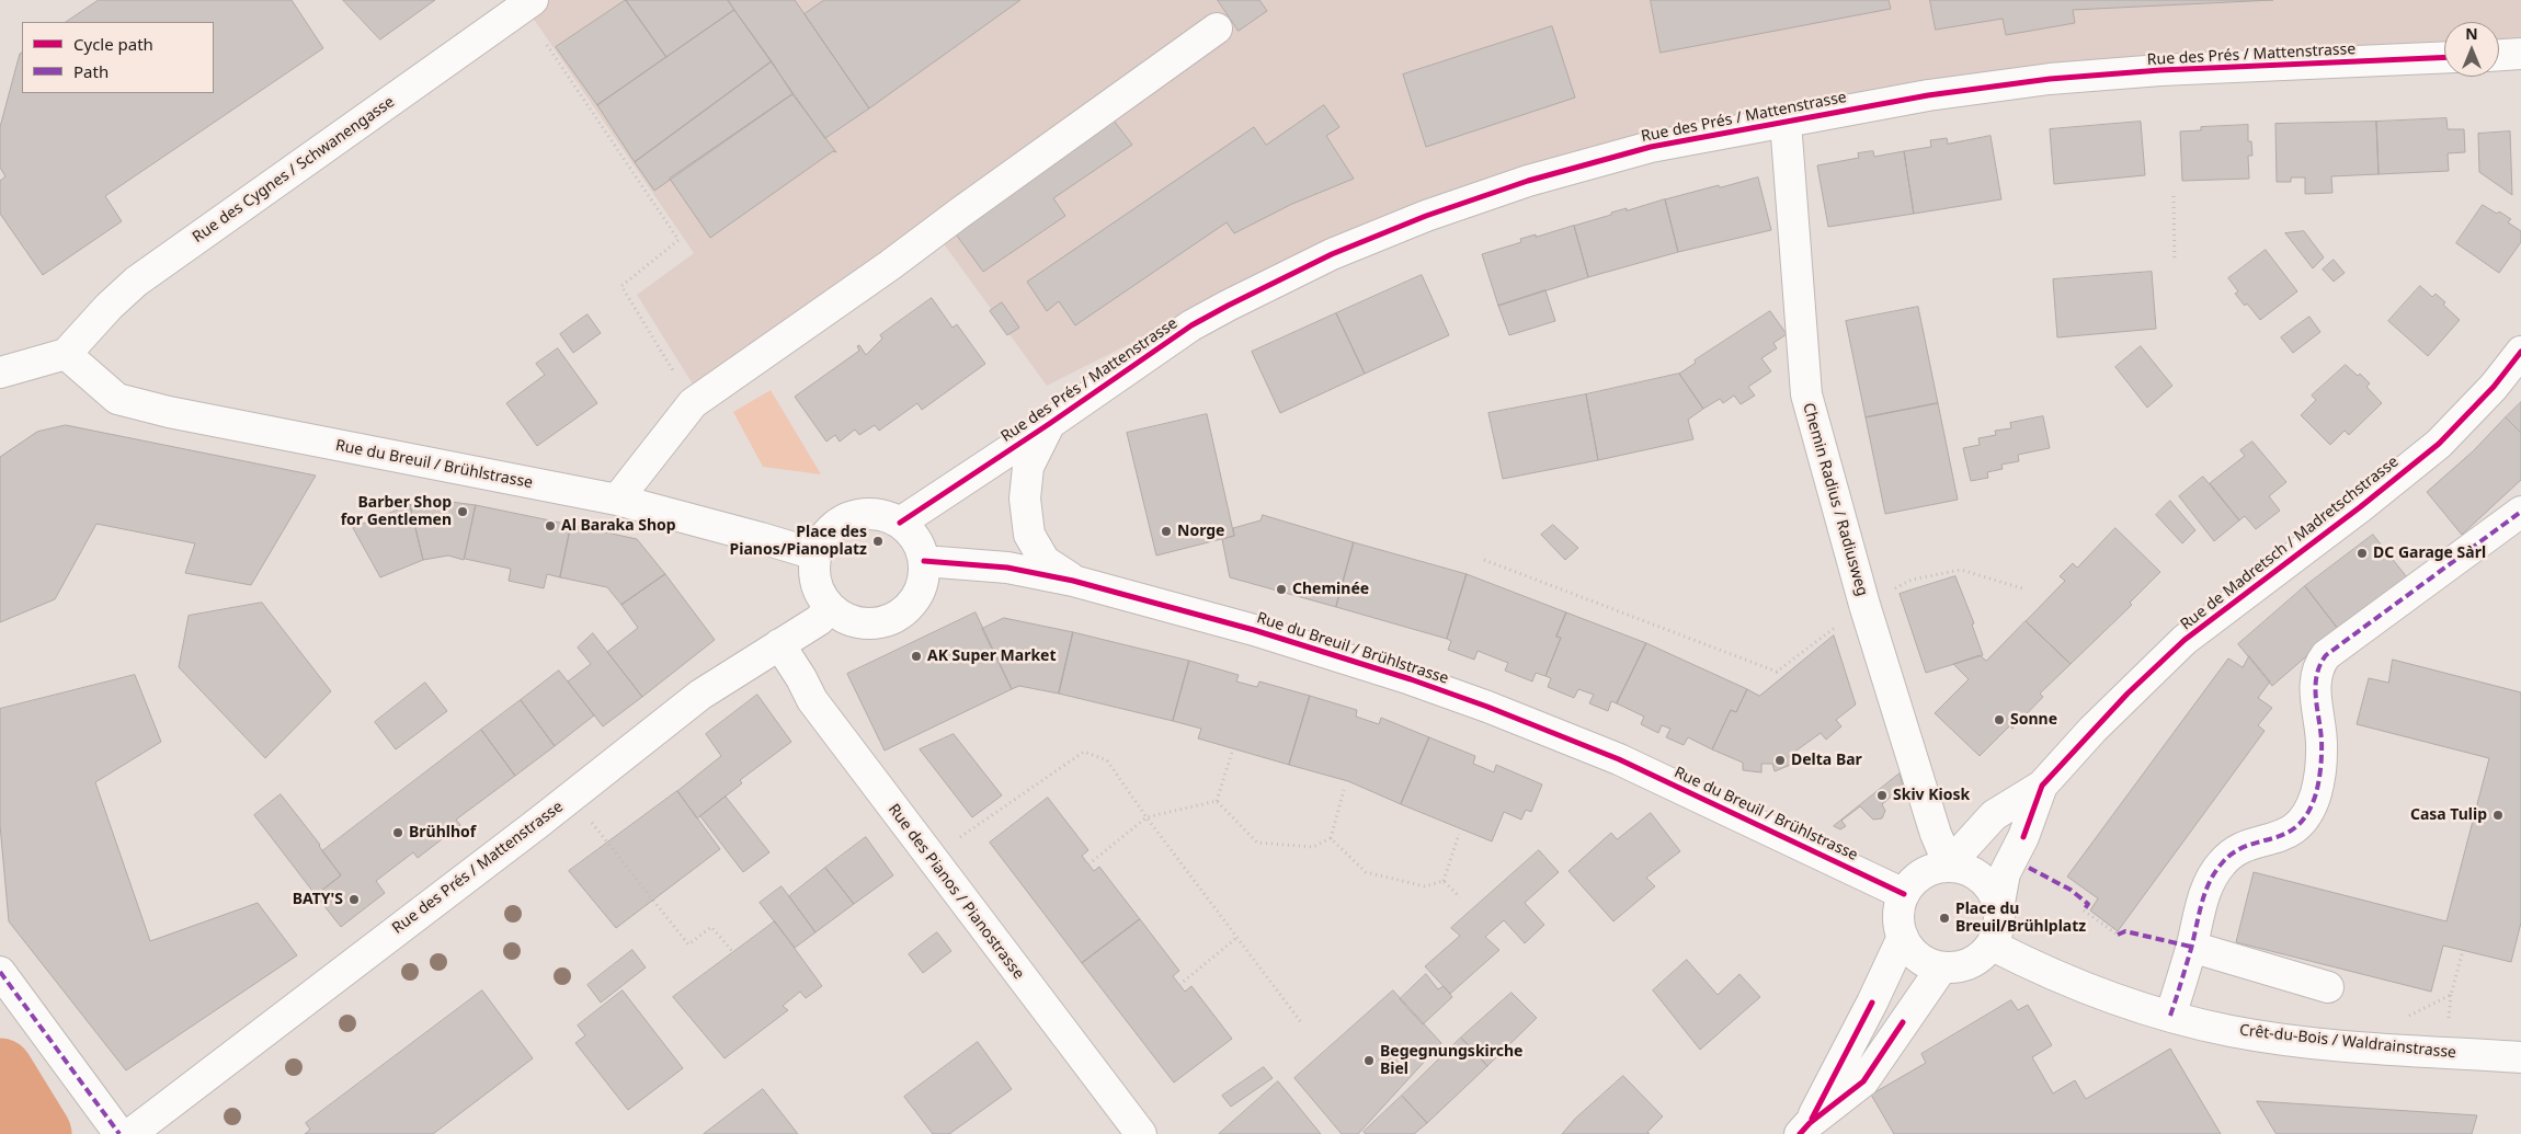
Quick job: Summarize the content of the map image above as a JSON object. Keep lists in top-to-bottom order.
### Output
{
  "streets": {
    "street": [
      "Rue des Prés / Mattenstrasse",
      "Rue des Cygnes / Schwanengasse",
      "Rue du Breuil / Brühlstrasse",
      "Chemin Radius / Radiusweg",
      "Rue de Madretsch / Madretschstrasse",
      "Rue des Pianos / Pianostrasse",
      "Crêt-du-Bois / Waldrainstrasse"
    ]
  },
  "crossings": [
    ["Rue des Prés / Mattenstrasse", "Rue du Breuil / Brühlstrasse"],
    ["Rue des Prés / Mattenstrasse", "Chemin Radius / Radiusweg"],
    ["Rue des Prés / Mattenstrasse", "Rue des Pianos / Pianostrasse"],
    ["Rue des Cygnes / Schwanengasse", "Rue du Breuil / Brühlstrasse"],
    ["Rue du Breuil / Brühlstrasse", "Chemin Radius / Radiusweg"],
    ["Rue du Breuil / Brühlstrasse", "Rue de Madretsch / Madretschstrasse"],
    ["Rue du Breuil / Brühlstrasse", "Crêt-du-Bois / Waldrainstrasse"],
    ["Chemin Radius / Radiusweg", "Rue de Madretsch / Madretschstrasse"],
    ["Chemin Radius / Radiusweg", "Crêt-du-Bois / Waldrainstrasse"],
    ["Rue de Madretsch / Madretschstrasse", "Crêt-du-Bois / Waldrainstrasse"]
  ],
  "places": [
    "Barber Shop for Gentlemen",
    "Al Baraka Shop",
    "Norge",
    "Place des Pianos/Pianoplatz",
    "DC Garage Sàrl",
    "Cheminée",
    "AK Super Market",
    "Sonne",
    "Delta Bar",
    "Skiv Kiosk",
    "Casa Tulip",
    "Brühlhof",
    "BATY'S",
    "Place du Breuil/Brühlplatz",
    "Begegnungskirche Biel"
  ],
  "legend": ["Cycle path", "Path"],
  "north": "top"
}
